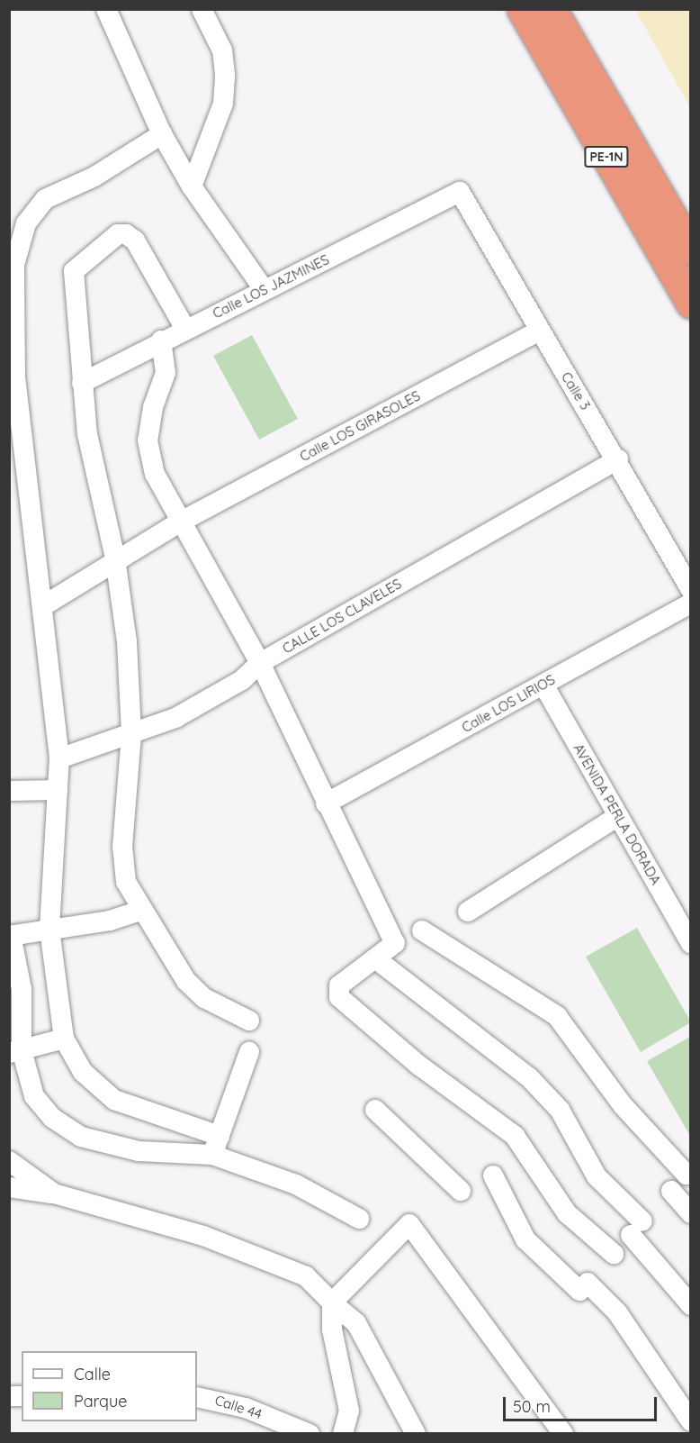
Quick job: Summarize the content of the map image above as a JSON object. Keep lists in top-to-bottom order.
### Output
{
  "streets": {
    "highway": ["PE-1N"],
    "street": [
      "Calle LOS JAZMINES",
      "Calle 3",
      "Calle LOS GIRASOLES",
      "CALLE LOS CLAVELES",
      "Calle LOS LIRIOS",
      "AVENIDA PERLA DORADA",
      "Calle 44"
    ]
  },
  "crossings": [
    ["Calle LOS JAZMINES", "Calle 3"],
    ["Calle 3", "Calle LOS GIRASOLES"],
    ["Calle 3", "CALLE LOS CLAVELES"],
    ["Calle LOS LIRIOS", "AVENIDA PERLA DORADA"]
  ],
  "legend": ["Calle", "Parque"],
  "scale_bar": "50 m"
}
